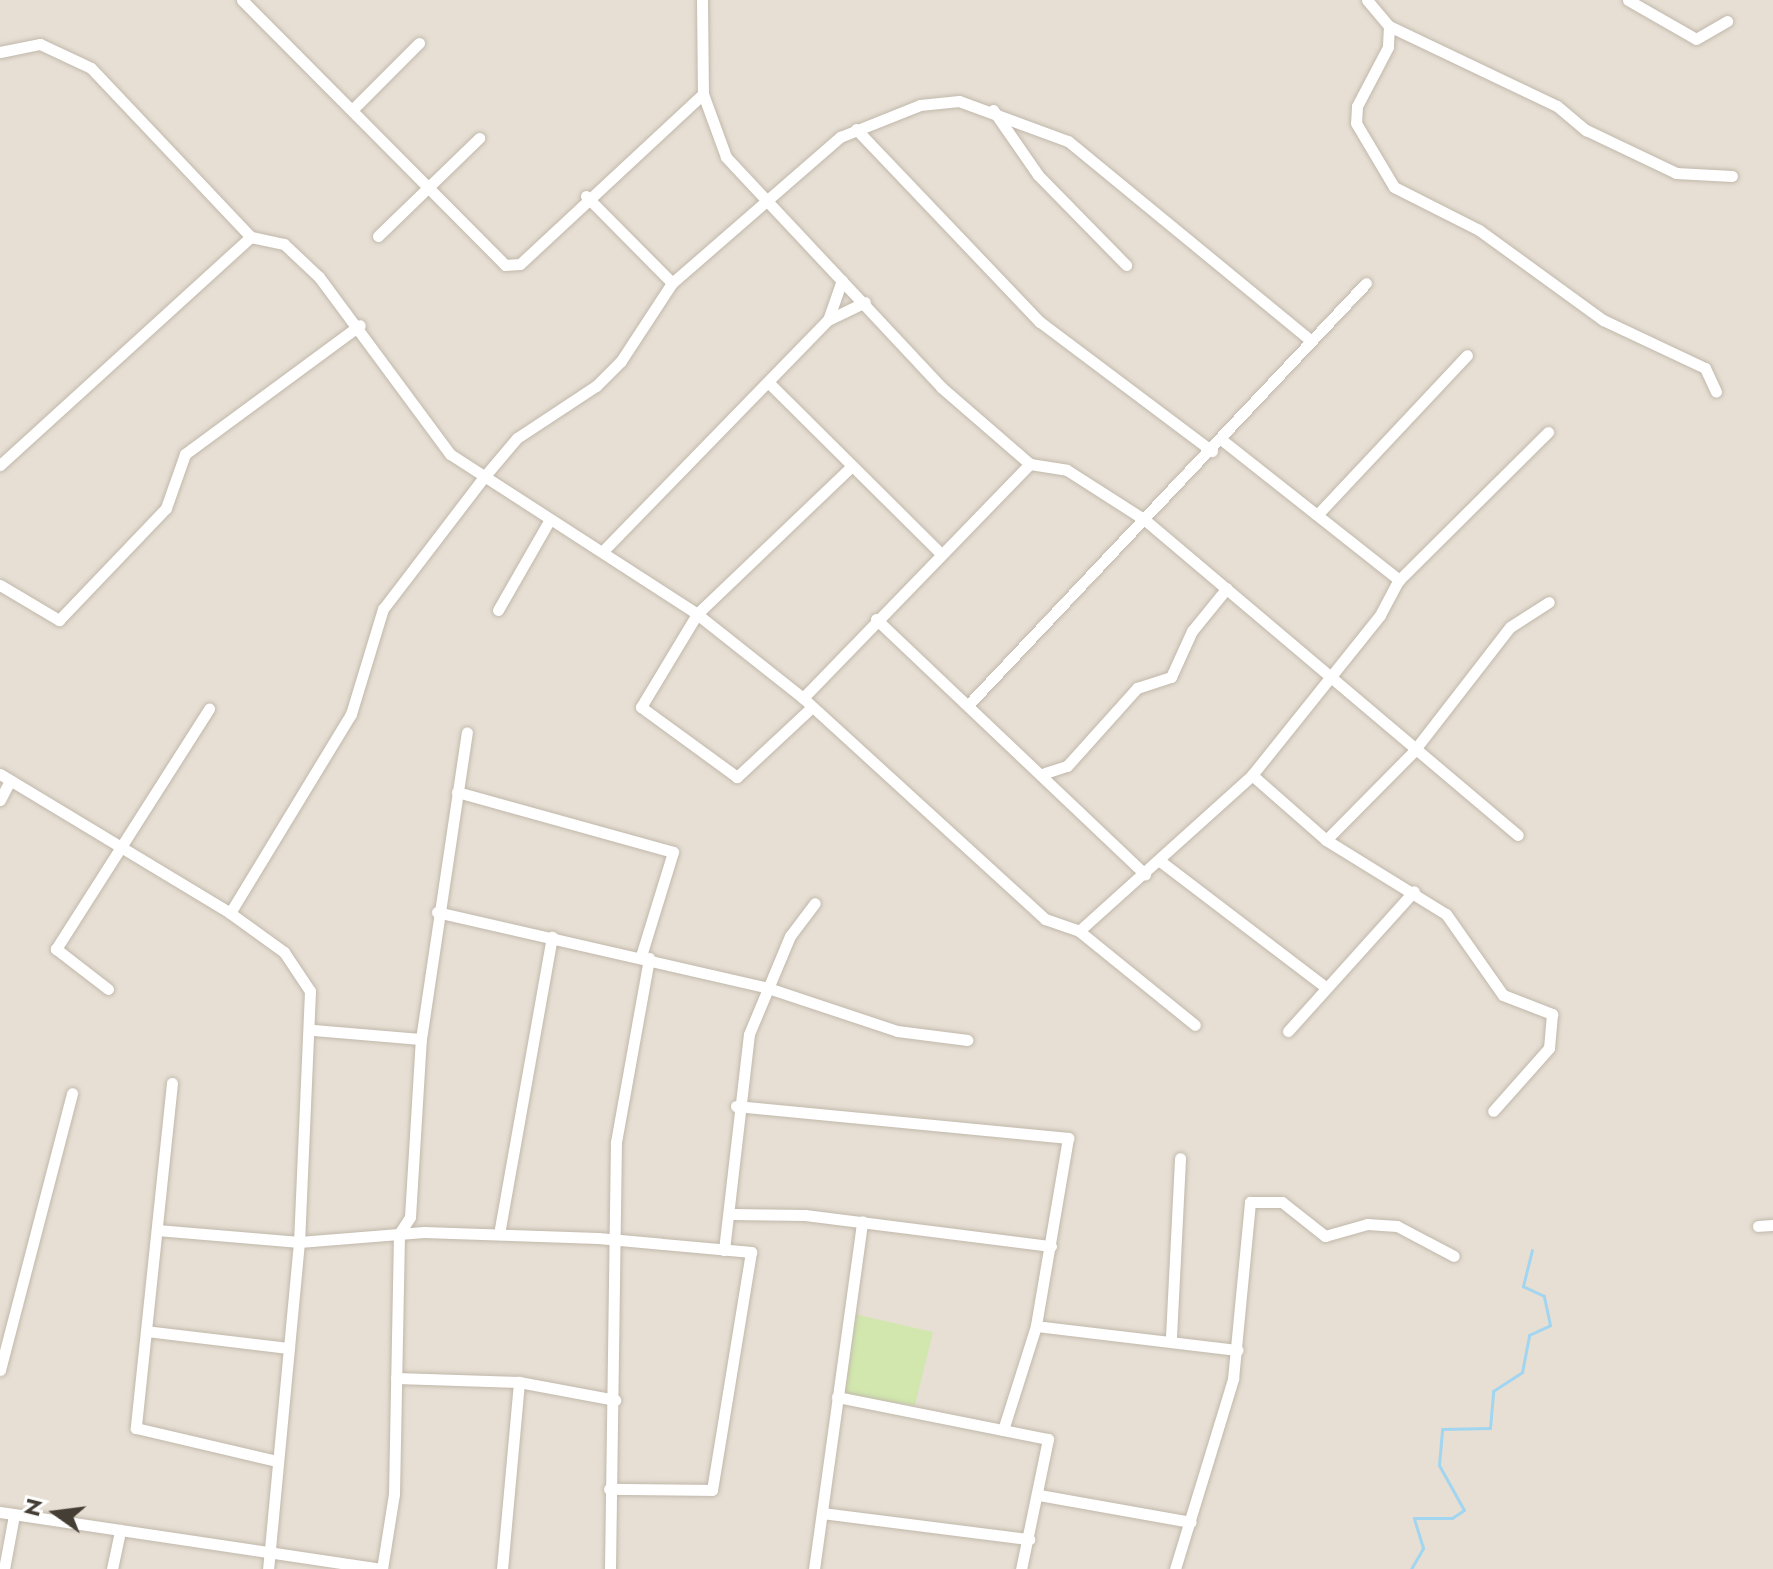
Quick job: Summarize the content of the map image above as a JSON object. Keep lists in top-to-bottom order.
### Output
{
  "north": "left"
}
